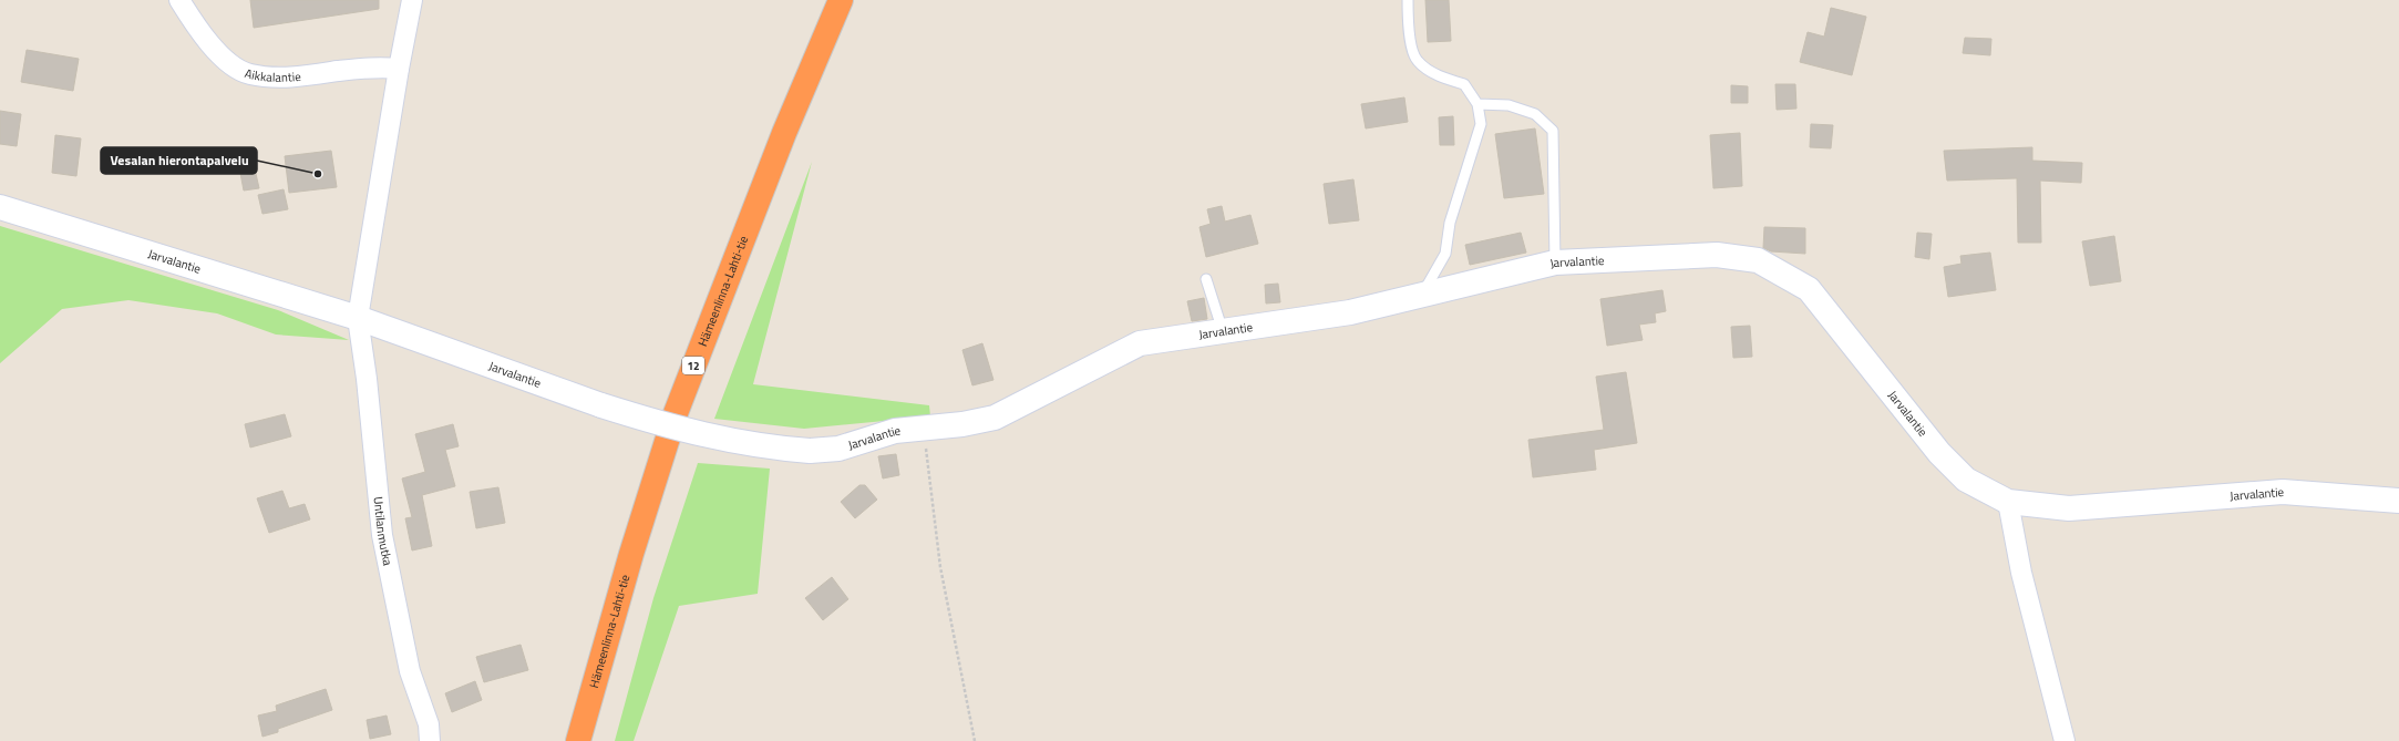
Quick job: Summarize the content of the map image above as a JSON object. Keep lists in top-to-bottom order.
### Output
{
  "streets": {
    "highway": ["Hämeenlinna-Lahti-tie", "12"],
    "street": ["Aikkalantie", "Jarvalantie", "Untilanmutka"]
  },
  "crossings": [
    ["Jarvalantie", "Untilanmutka"]
  ],
  "places": ["Vesalan hierontapalvelu"]
}
